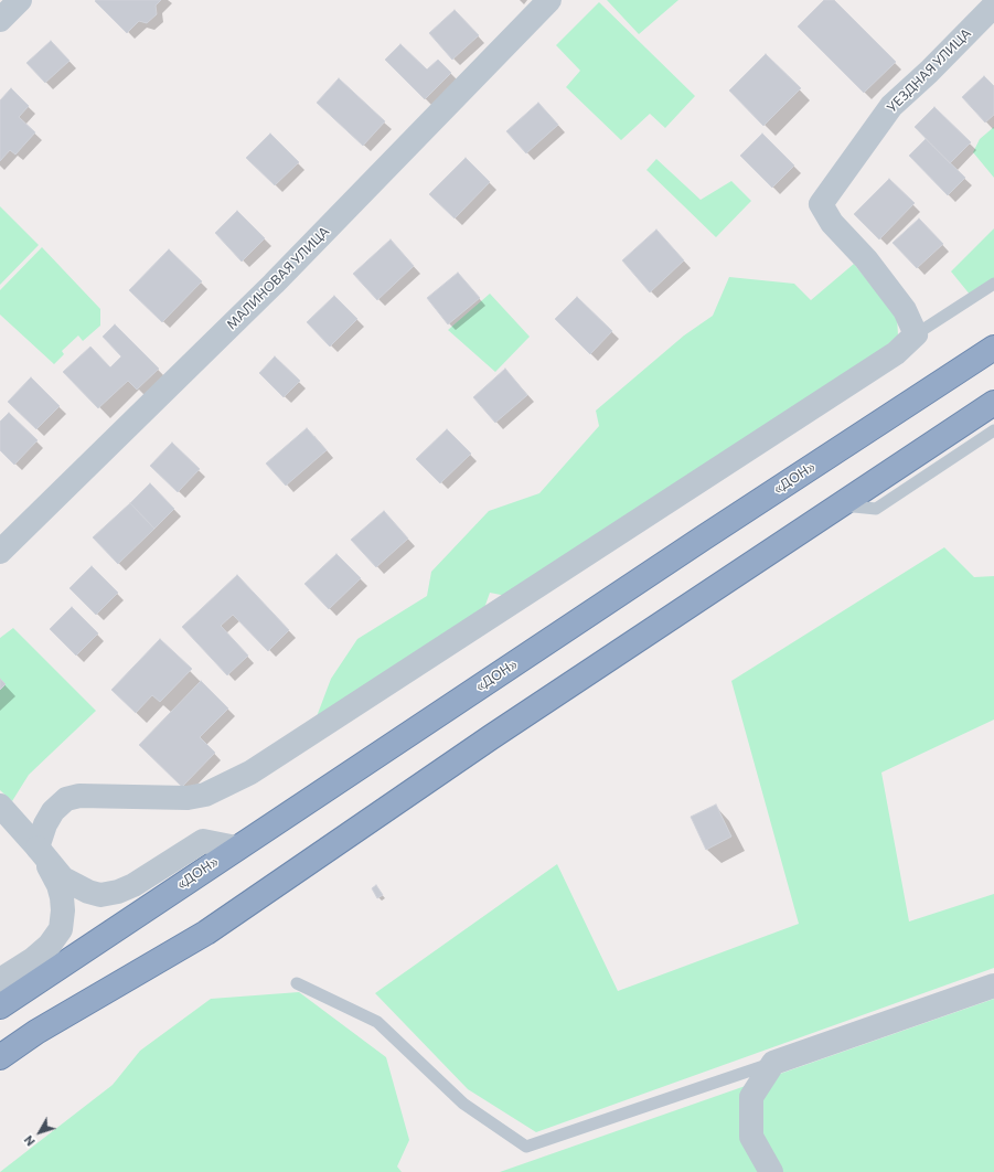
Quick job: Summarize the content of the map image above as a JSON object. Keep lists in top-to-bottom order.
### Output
{
  "streets": {
    "highway": ["«ДОН»"],
    "street": ["УЕЗДНАЯ УЛИЦА", "МАЛИНОВАЯ УЛИЦА"]
  },
  "north": "bottom left"
}
